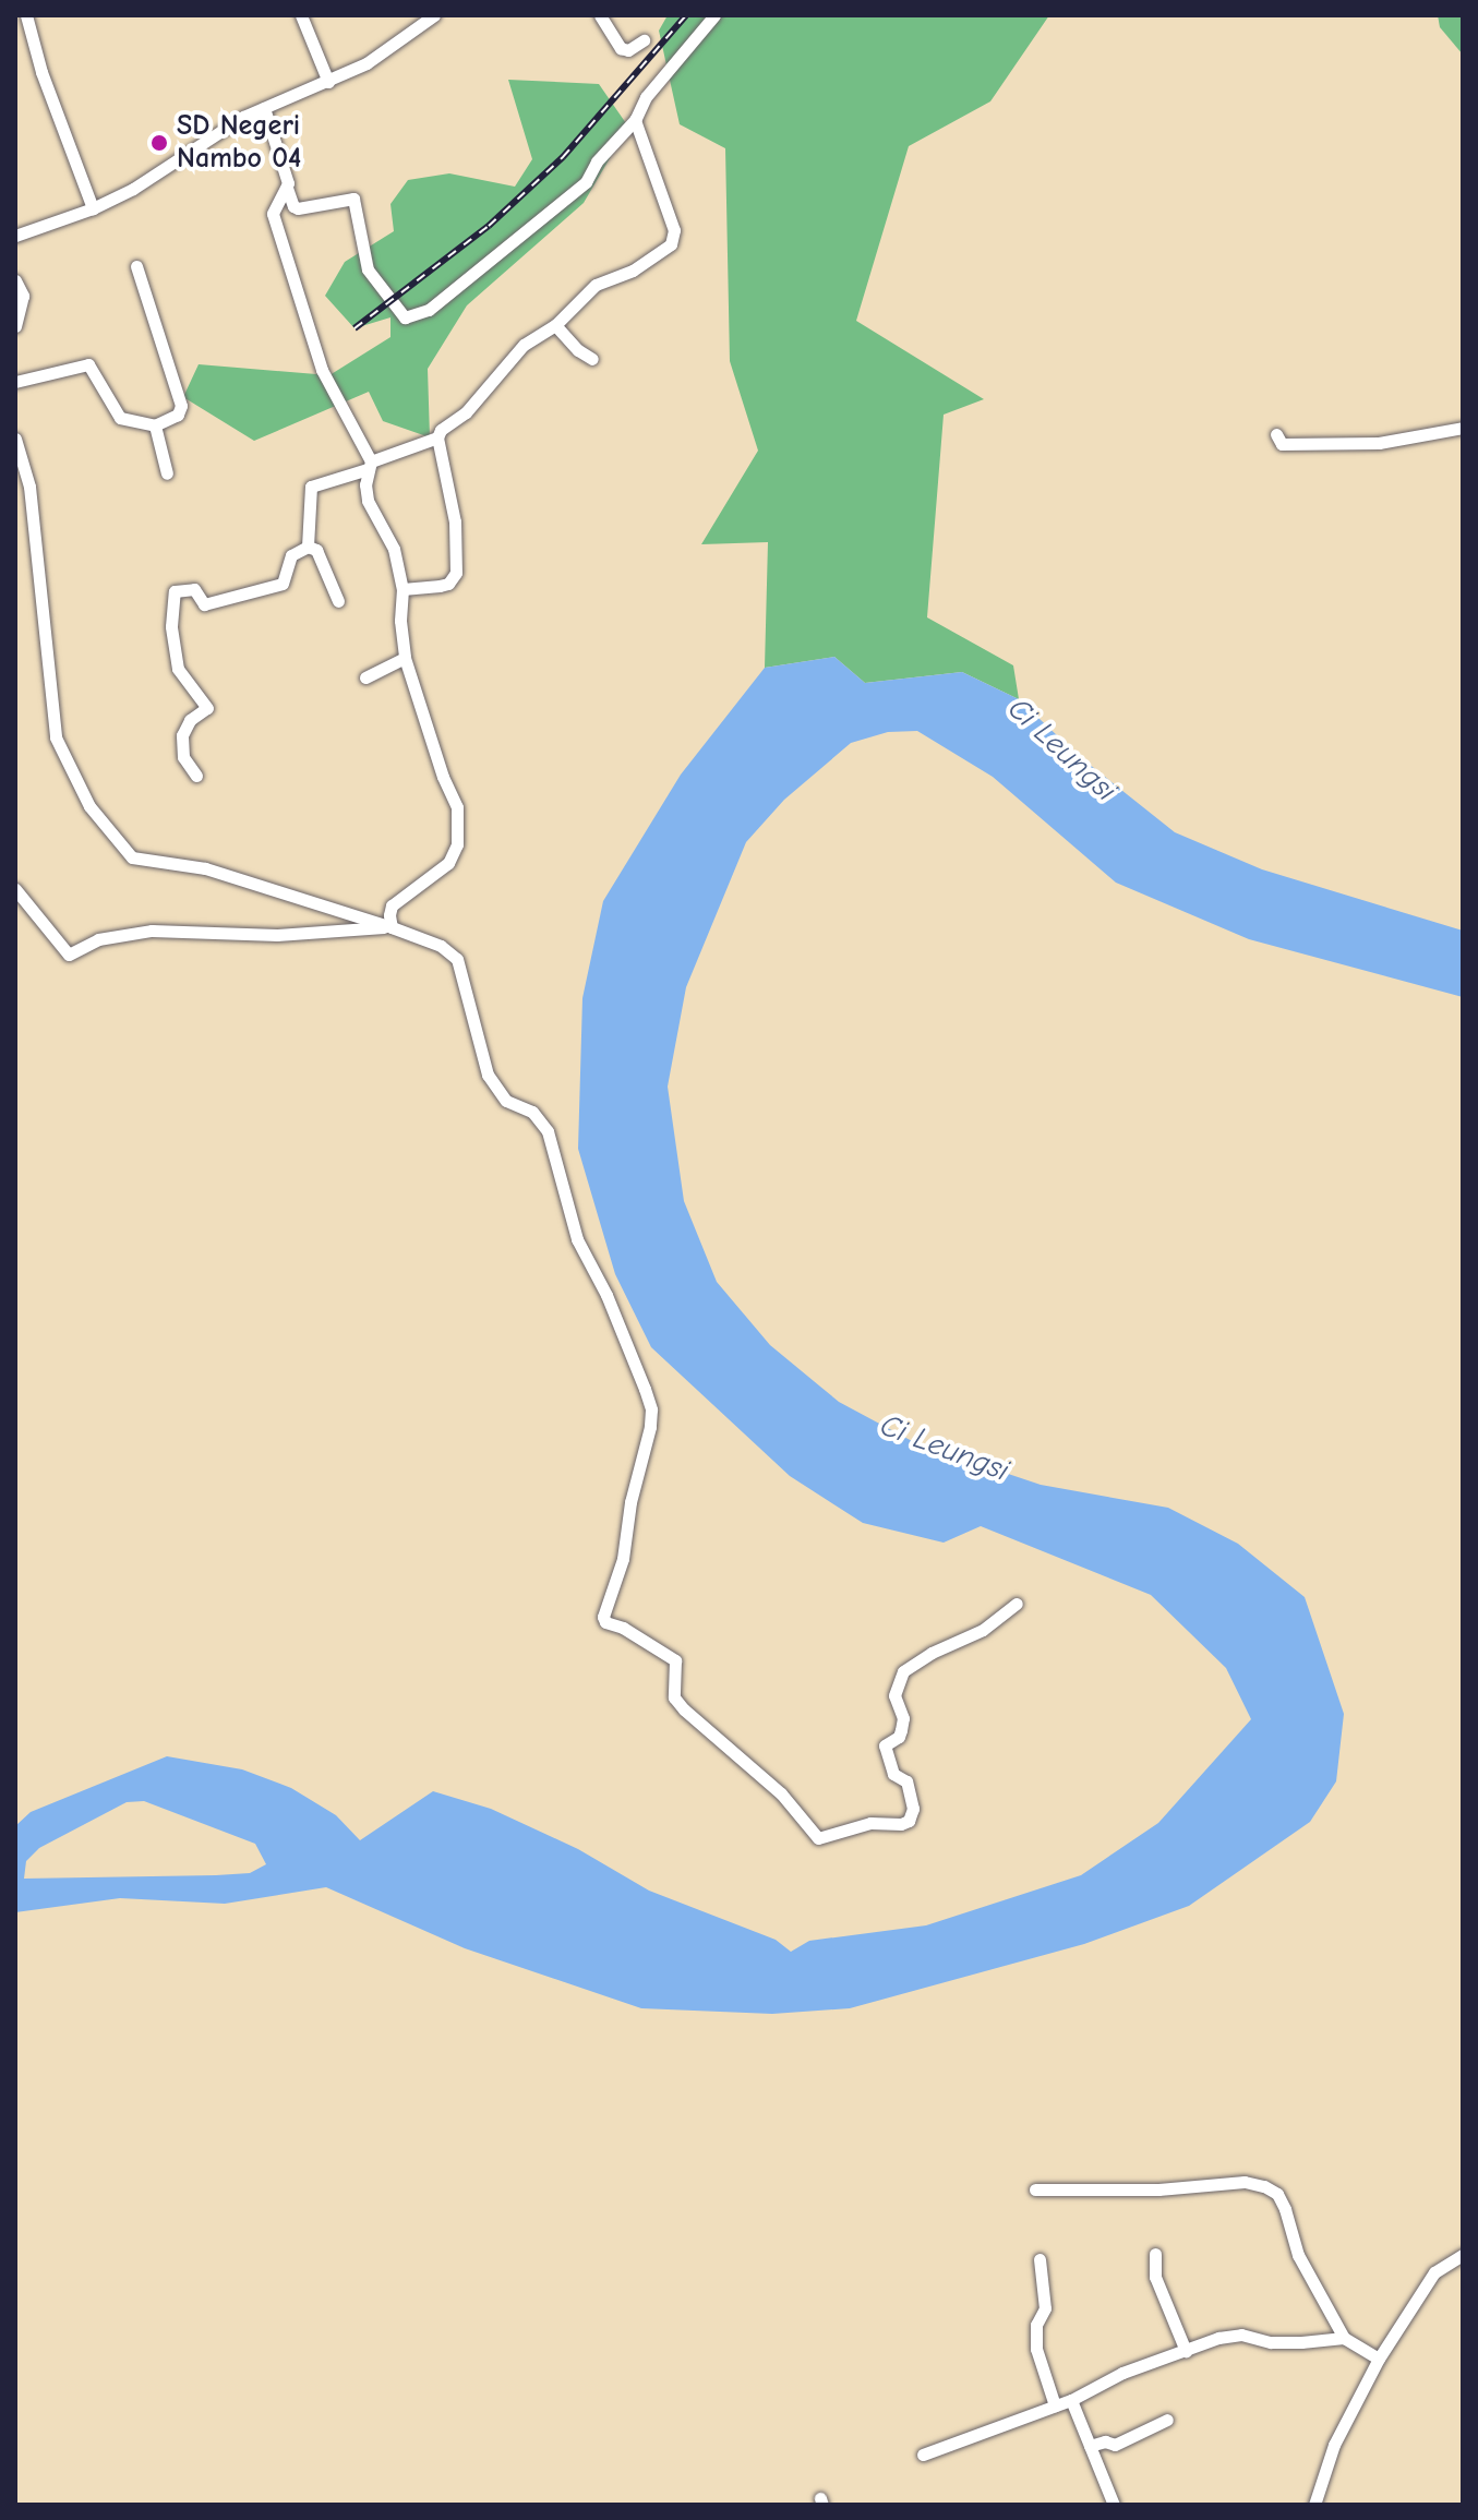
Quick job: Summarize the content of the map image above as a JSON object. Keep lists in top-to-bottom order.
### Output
{
  "water": ["Ci Leungsi"],
  "places": ["SD Negeri Nambo 04"]
}
